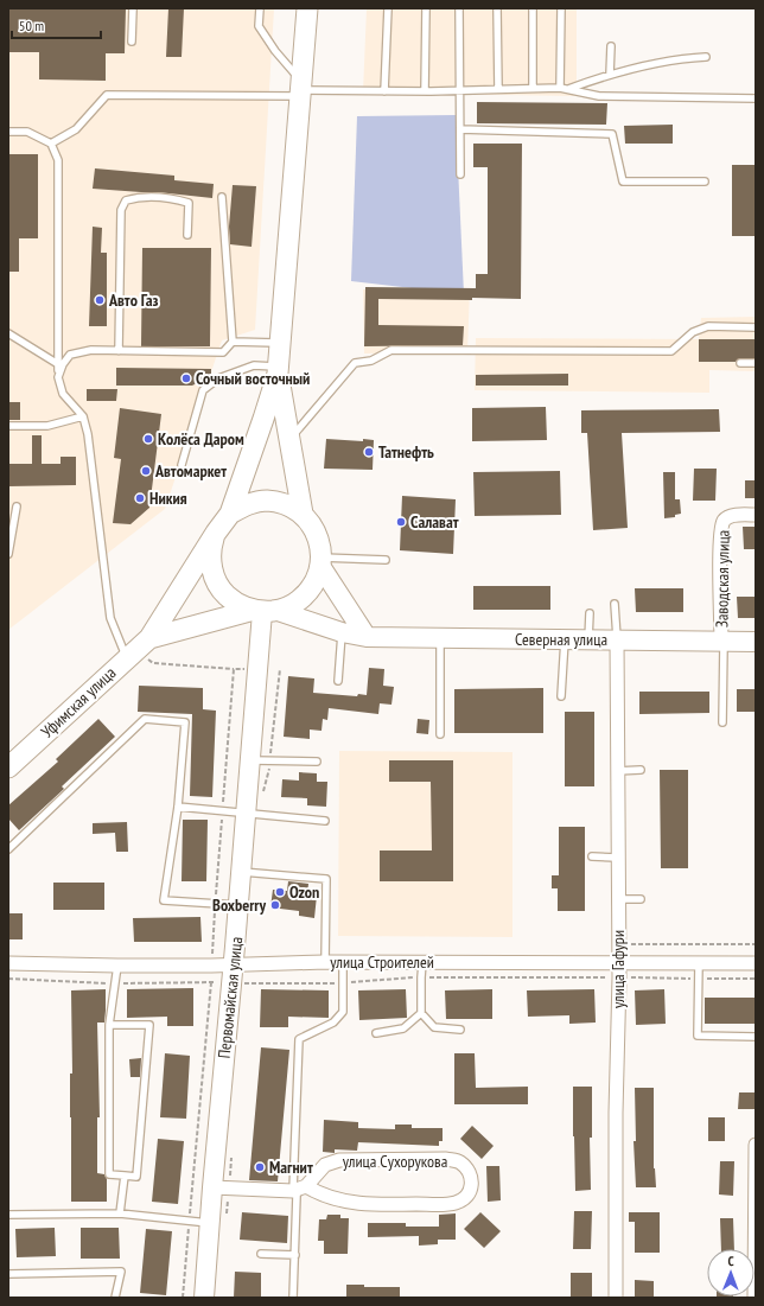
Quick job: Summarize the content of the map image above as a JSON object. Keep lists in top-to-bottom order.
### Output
{
  "streets": {
    "main road": ["Уфимская улица"],
    "street": [
      "Заводская улица",
      "Северная улица",
      "улица Строителей",
      "улица Гафури",
      "Первомайская улица",
      "улица Сухорукова"
    ]
  },
  "crossings": [
    ["Заводская улица", "Северная улица"],
    ["Северная улица", "улица Гафури"],
    ["Северная улица", "Первомайская улица"],
    ["улица Строителей", "улица Гафури"],
    ["улица Строителей", "Первомайская улица"],
    ["Первомайская улица", "улица Сухорукова"]
  ],
  "places": [
    "Авто Газ",
    "Сочный восточный",
    "Колёса Даром",
    "Татнефть",
    "Автомаркет",
    "Никия",
    "Салават",
    "Ozon",
    "Boxberry",
    "Магнит"
  ],
  "scale_bar": "50 m",
  "north": "top"
}
